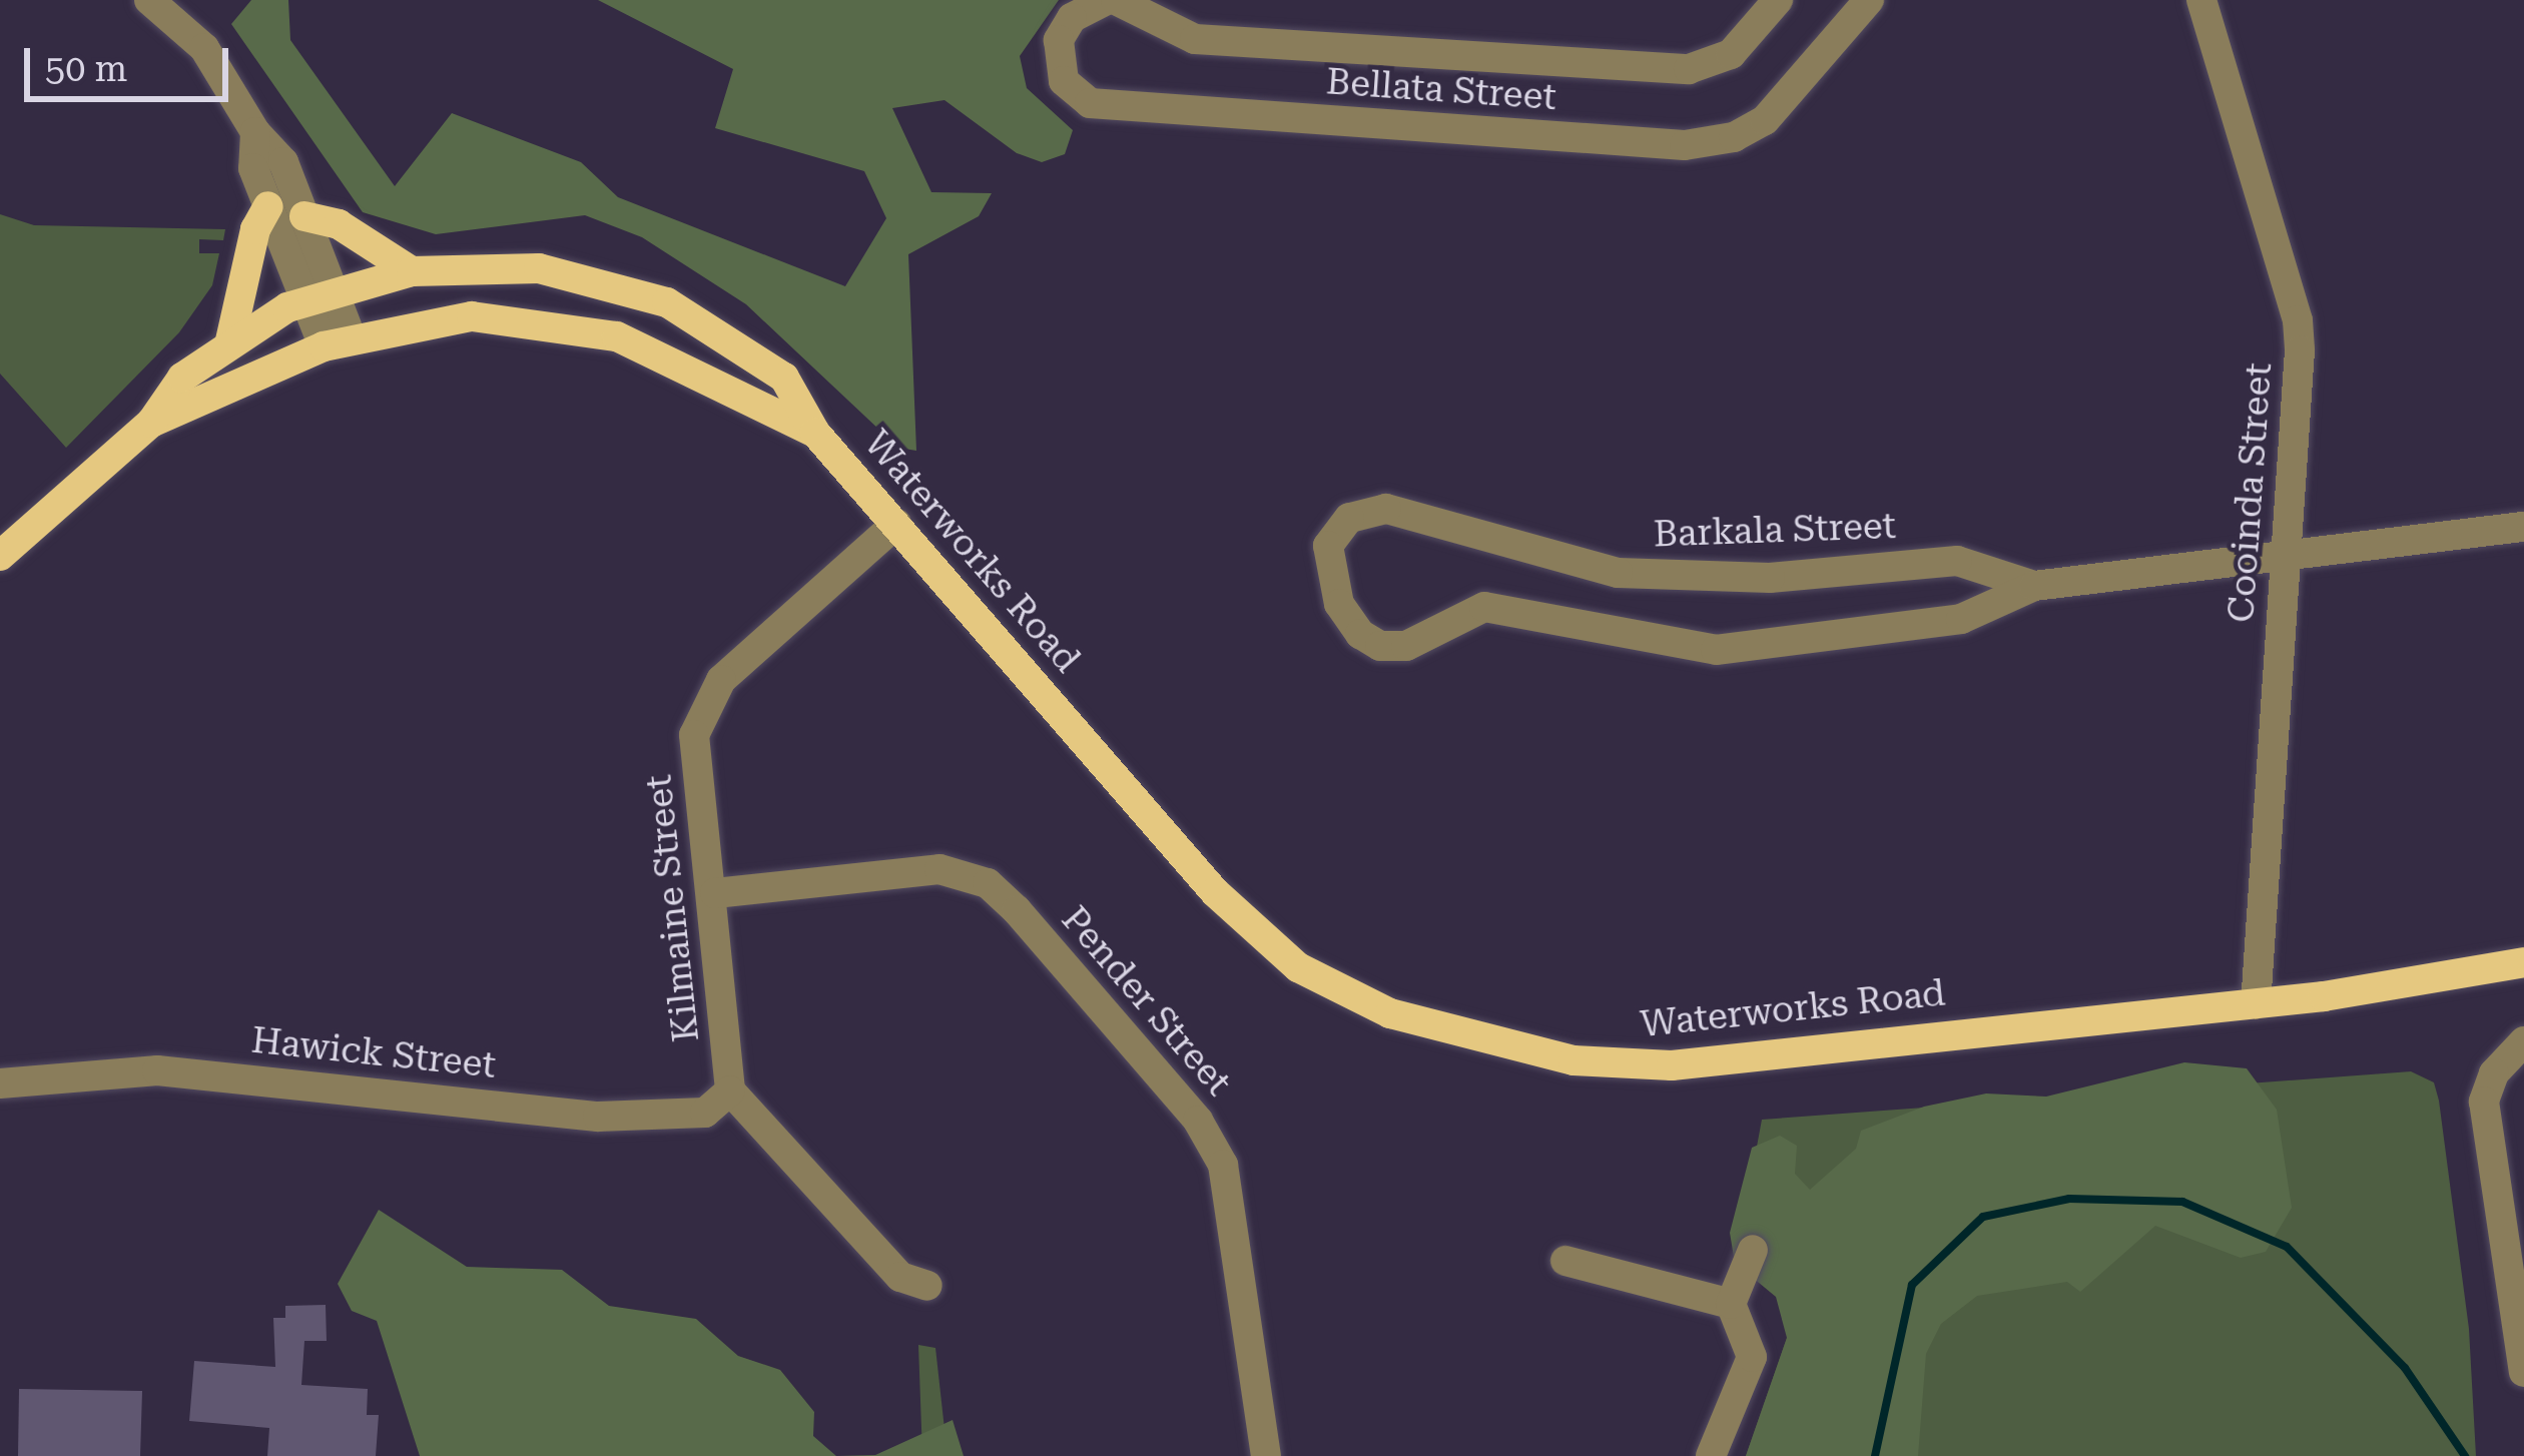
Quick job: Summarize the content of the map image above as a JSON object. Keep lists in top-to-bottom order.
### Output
{
  "streets": {
    "main road": ["Waterworks Road"],
    "street": [
      "Bellata Street",
      "Cooinda Street",
      "Barkala Street",
      "Kilmaine Street",
      "Pender Street",
      "Hawick Street"
    ]
  },
  "crossings": [
    ["Cooinda Street", "Barkala Street"],
    ["Cooinda Street", "Waterworks Road"],
    ["Waterworks Road", "Kilmaine Street"],
    ["Kilmaine Street", "Pender Street"],
    ["Kilmaine Street", "Hawick Street"]
  ],
  "scale_bar": "50 m"
}
